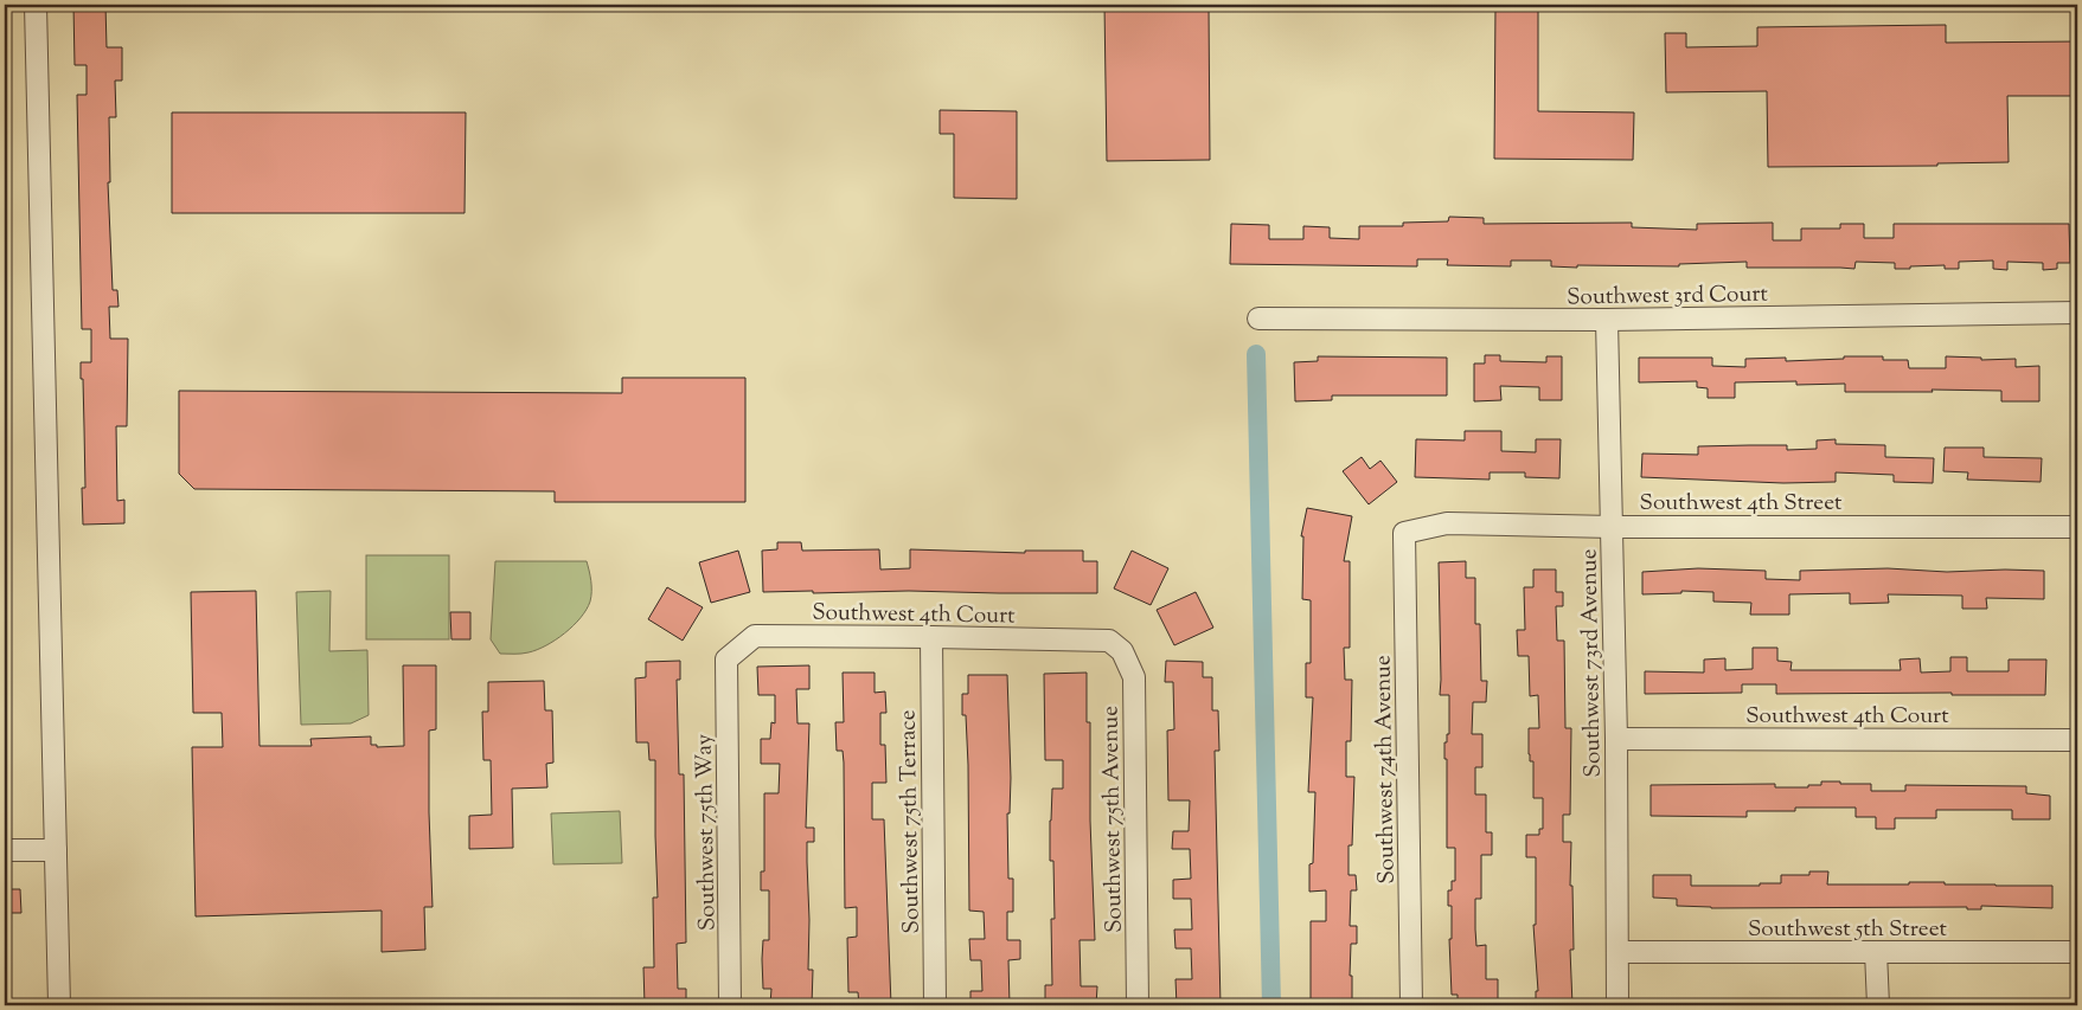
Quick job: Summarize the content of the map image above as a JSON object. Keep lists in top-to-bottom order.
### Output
{
  "streets": {
    "street": [
      "Southwest 3rd Court",
      "Southwest 4th Street",
      "Southwest 4th Court",
      "Southwest 73rd Avenue",
      "Southwest 74th Avenue",
      "Southwest 75th Avenue",
      "Southwest 75th Terrace",
      "Southwest 75th Way",
      "Southwest 5th Street"
    ]
  },
  "crossings": [
    ["Southwest 3rd Court", "Southwest 73rd Avenue"],
    ["Southwest 4th Street", "Southwest 73rd Avenue"],
    ["Southwest 4th Street", "Southwest 74th Avenue"],
    ["Southwest 4th Court", "Southwest 73rd Avenue"],
    ["Southwest 4th Court", "Southwest 75th Avenue"],
    ["Southwest 4th Court", "Southwest 75th Terrace"],
    ["Southwest 4th Court", "Southwest 75th Way"],
    ["Southwest 73rd Avenue", "Southwest 5th Street"]
  ]
}
